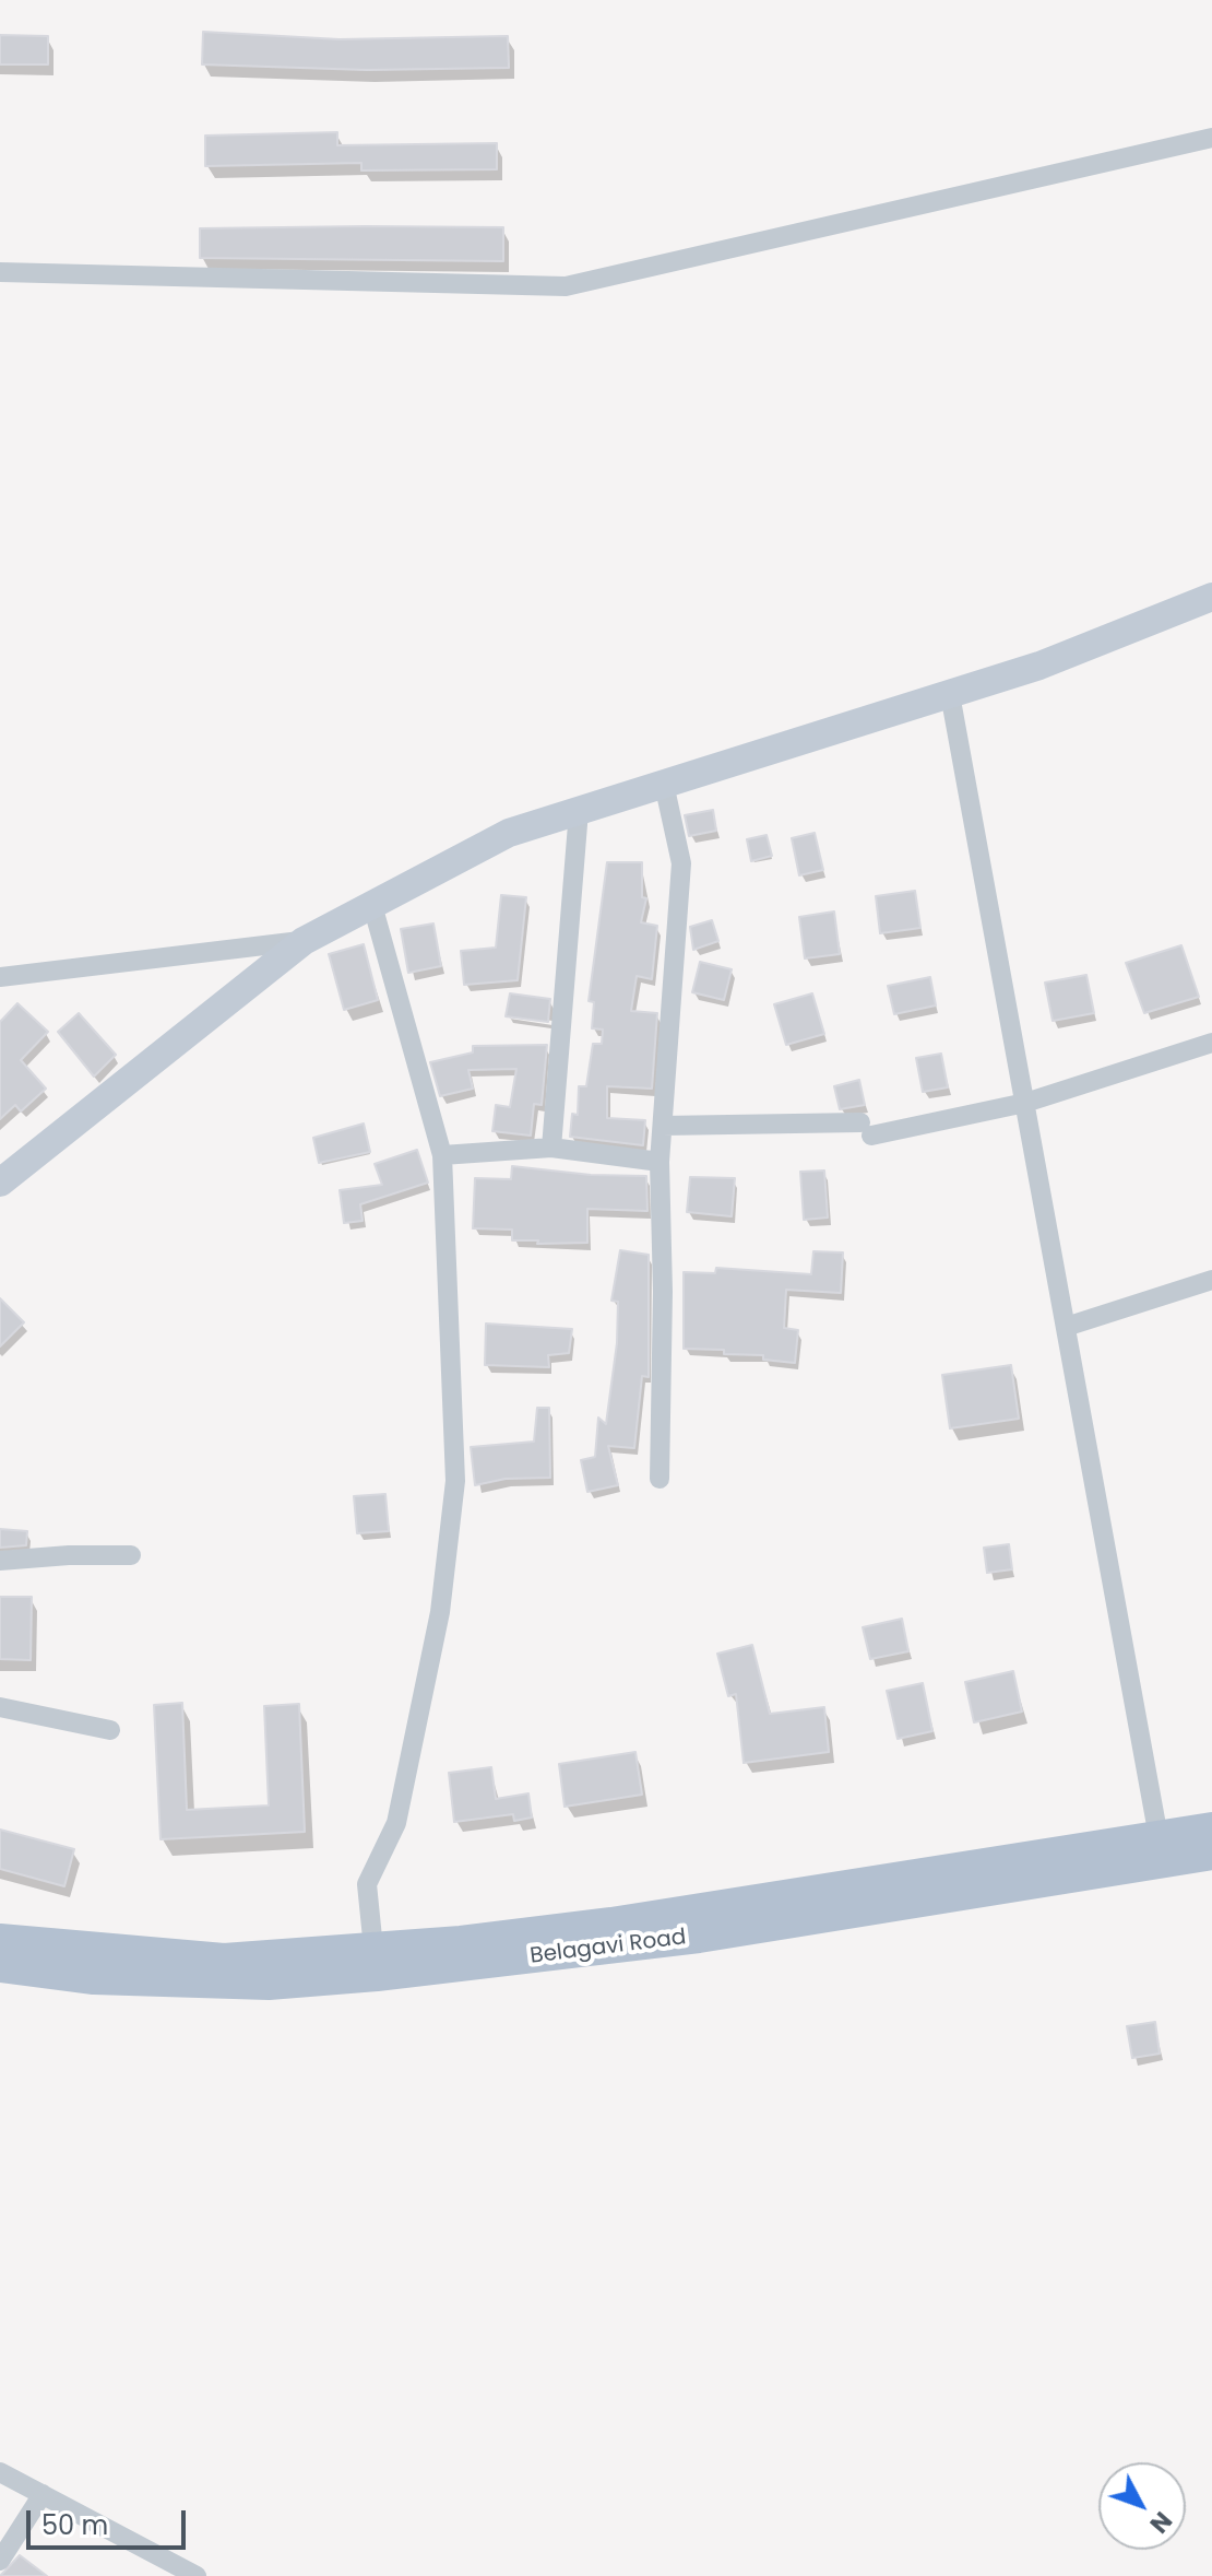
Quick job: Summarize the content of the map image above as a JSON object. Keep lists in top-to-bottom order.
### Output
{
  "streets": {
    "main road": ["Belagavi Road"]
  },
  "scale_bar": "50 m",
  "north": "bottom right"
}
